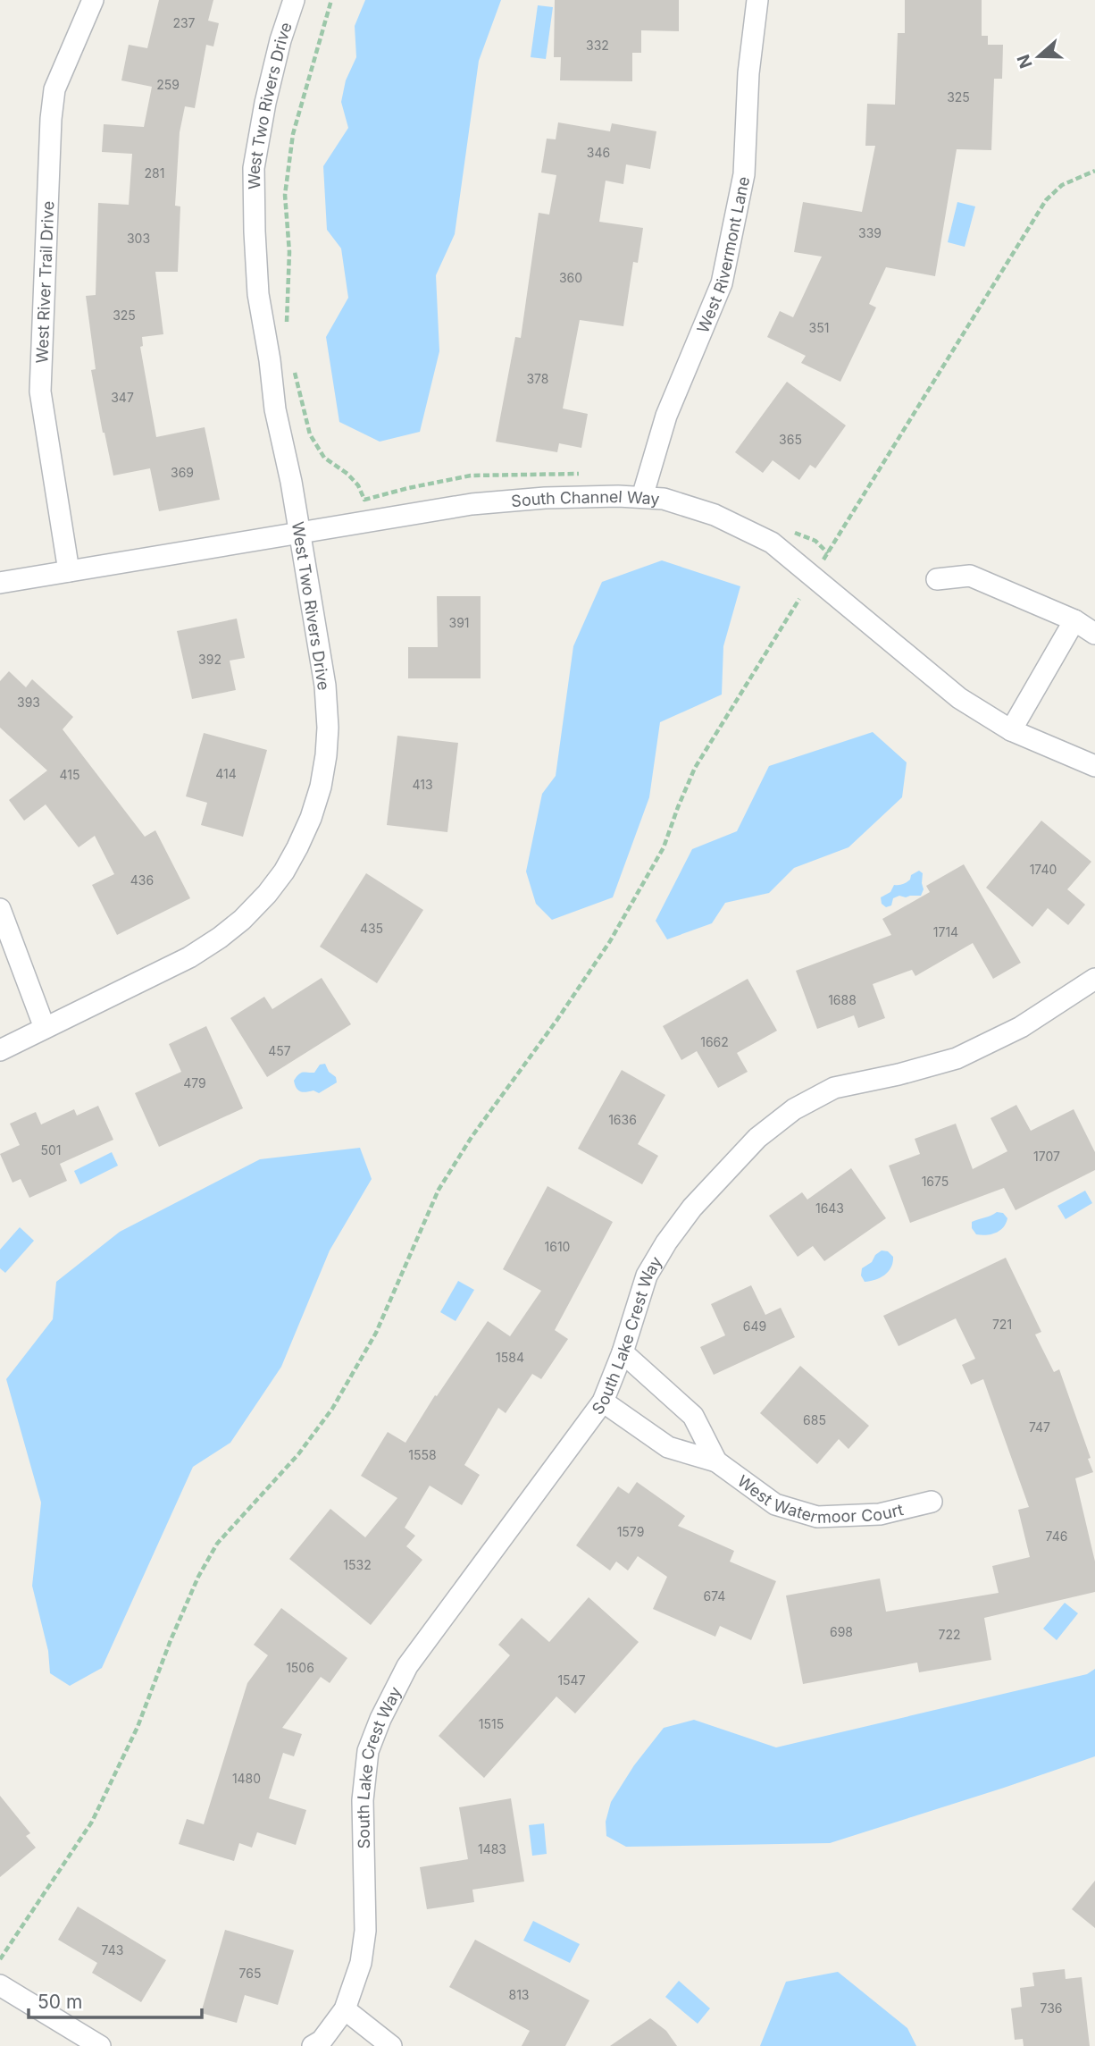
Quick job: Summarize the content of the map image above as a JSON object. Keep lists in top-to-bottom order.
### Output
{
  "streets": {
    "street": [
      "West Two Rivers Drive",
      "West Rivermont Lane",
      "West River Trail Drive",
      "South Channel Way",
      "South Lake Crest Way",
      "West Watermoor Court"
    ]
  },
  "crossings": [
    ["West Two Rivers Drive", "South Channel Way"],
    ["West Rivermont Lane", "South Channel Way"],
    ["West River Trail Drive", "South Channel Way"],
    ["South Lake Crest Way", "West Watermoor Court"]
  ],
  "house_numbers": [
    "237",
    "332",
    "259",
    "325",
    "346",
    "281",
    "339",
    "303",
    "360",
    "325",
    "351",
    "378",
    "347",
    "365",
    "369",
    "391",
    "392",
    "393",
    "414",
    "415",
    "413",
    "1740",
    "436",
    "435",
    "1714",
    "1688",
    "1662",
    "457",
    "479",
    "1636",
    "501",
    "1707",
    "1675",
    "1643",
    "1610",
    "721",
    "649",
    "1584",
    "685",
    "747",
    "1558",
    "1579",
    "746",
    "1532",
    "674",
    "698",
    "722",
    "1506",
    "1547",
    "1515",
    "1480",
    "1483",
    "743",
    "765",
    "813",
    "736"
  ],
  "scale_bar": "50 m",
  "north": "left"
}
